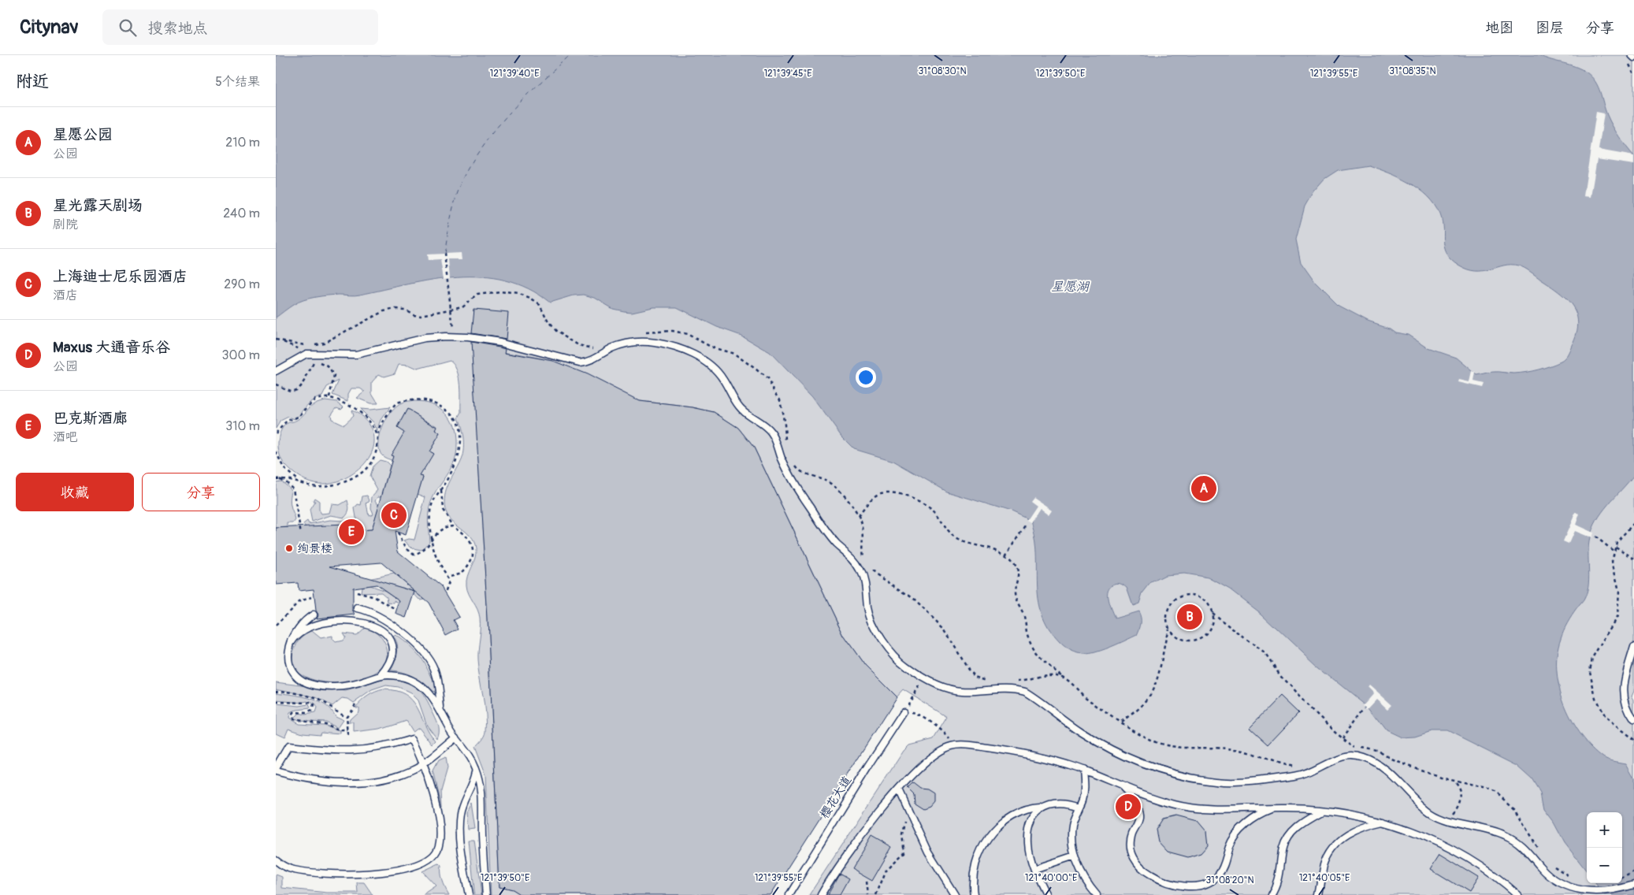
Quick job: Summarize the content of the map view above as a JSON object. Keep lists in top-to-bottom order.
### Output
{
  "streets": {
    "lane": ["樱花大道"]
  },
  "water": ["星愿湖"],
  "places": ["绚景楼"],
  "page": {
    "header": "Citynav",
    "search": "搜索地点",
    "nav": ["地图", "图层", "分享"],
    "heading": ["附近", "5个结果"],
    "list": [
      {
        "mark": "A",
        "name": "星愿公园",
        "note": "公园",
        "value": "210 m"
      },
      {
        "mark": "B",
        "name": "星光露天剧场",
        "note": "剧院",
        "value": "240 m"
      },
      {
        "mark": "C",
        "name": "上海迪士尼乐园酒店",
        "note": "酒店",
        "value": "290 m"
      },
      {
        "mark": "D",
        "name": "Maxus 大通音乐谷",
        "note": "公园",
        "value": "300 m"
      },
      {
        "mark": "E",
        "name": "巴克斯酒廊",
        "note": "酒吧",
        "value": "310 m"
      }
    ],
    "buttons": ["收藏", "分享"],
    "pins": [
      "A",
      "C",
      "E",
      "B",
      "D"
    ],
    "map_buttons": ["+", "−"]
  },
  "coordinates": [
    "31°08'30\"N",
    "31°08'35\"N",
    "121°39'40\"E",
    "121°39'45\"E",
    "121°39'50\"E",
    "121°39'55\"E",
    "121°40'00\"E",
    "121°40'05\"E",
    "31°08'20\"N"
  ]
}
